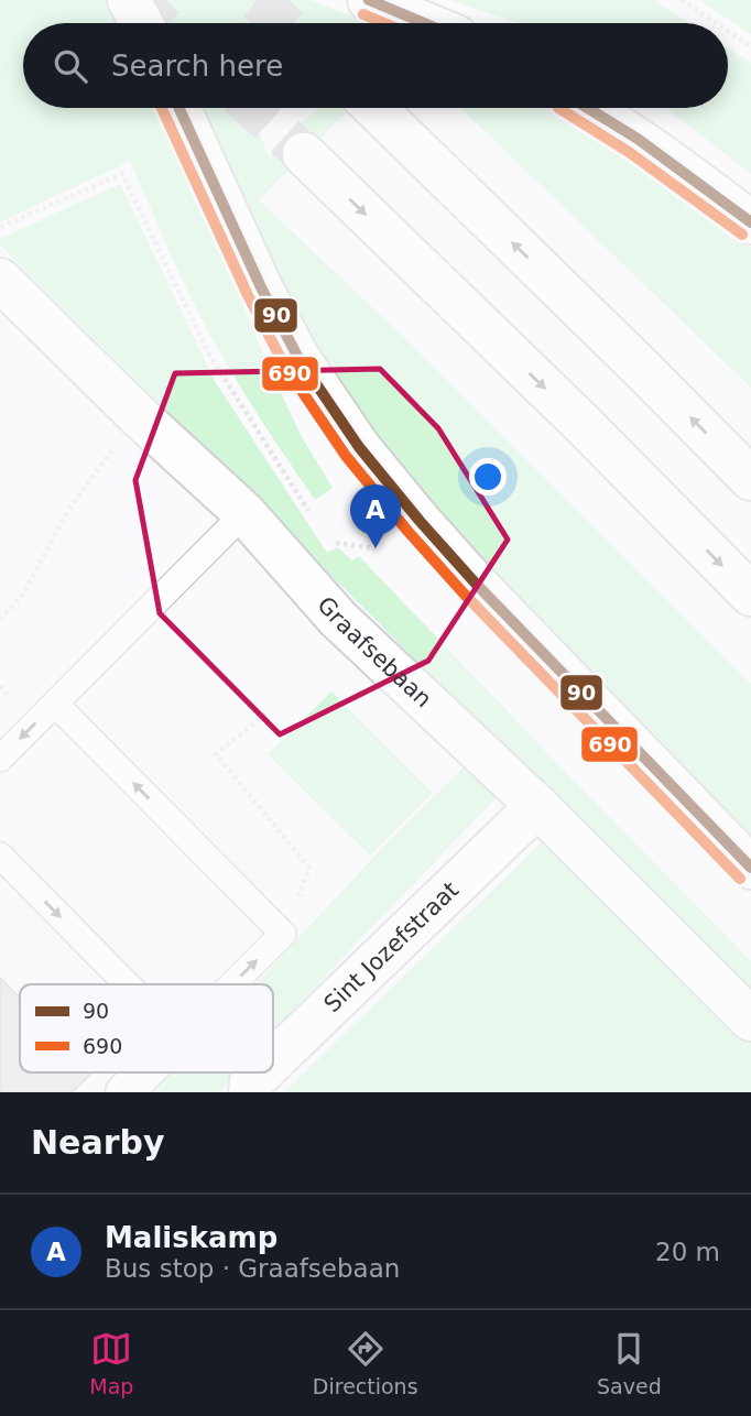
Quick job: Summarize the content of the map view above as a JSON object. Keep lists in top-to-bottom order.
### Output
{
  "streets": {
    "main road": ["Graafsebaan", "Sint Jozefstraat"]
  },
  "crossings": [
    ["Graafsebaan", "Sint Jozefstraat"]
  ],
  "lines": ["transit line 90", "transit line 690"],
  "legend": ["90", "690"],
  "page": {
    "search": "Search here",
    "pins": "A",
    "heading": "Nearby",
    "list": [
      {
        "mark": "A",
        "name": "Maliskamp",
        "note": "Bus stop · Graafsebaan",
        "value": "20 m"
      }
    ],
    "nav": ["Map", "Directions", "Saved"]
  }
}
